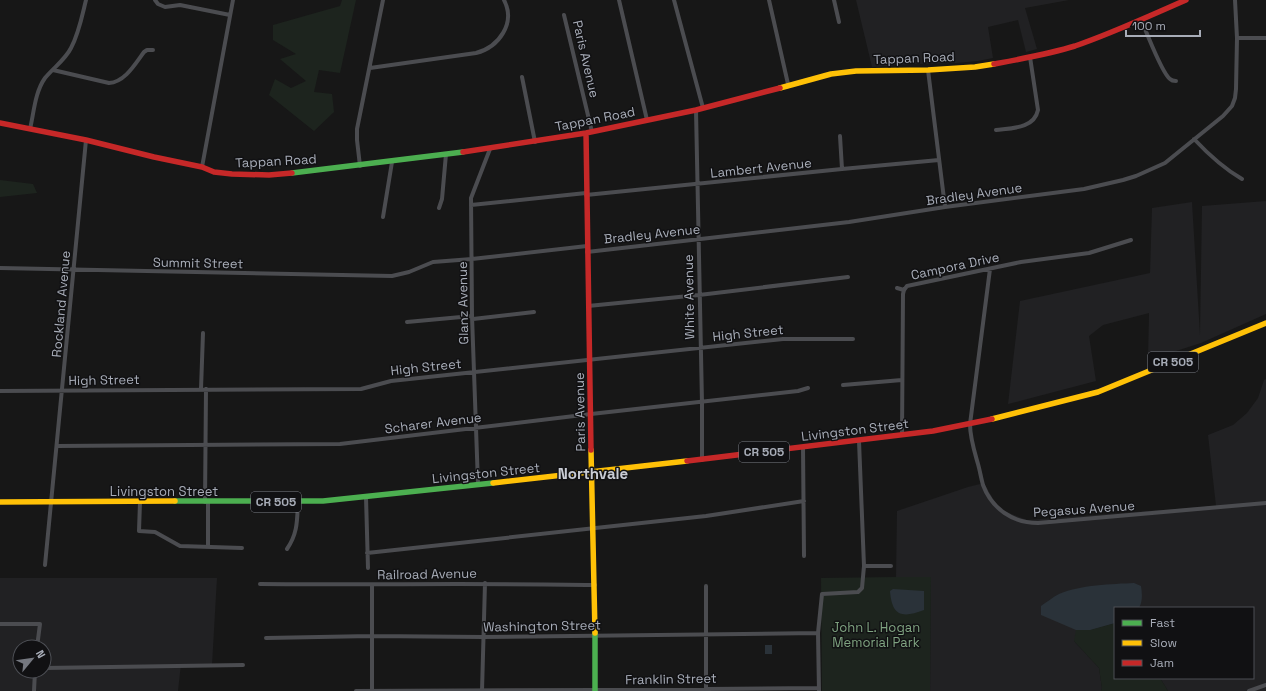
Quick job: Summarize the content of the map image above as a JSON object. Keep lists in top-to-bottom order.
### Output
{
  "streets": {
    "street": [
      "Tappan Road",
      "Paris Avenue",
      "Lambert Avenue",
      "Bradley Avenue",
      "Summit Street",
      "Campora Drive",
      "White Avenue",
      "Glanz Avenue",
      "Rockland Avenue",
      "High Street",
      "CR 505",
      "Scharer Avenue",
      "Livingston Street",
      "Pegasus Avenue",
      "Railroad Avenue",
      "Washington Street",
      "Franklin Street"
    ]
  },
  "crossings": [
    ["Tappan Road", "Paris Avenue"],
    ["Tappan Road", "White Avenue"],
    ["Tappan Road", "Glanz Avenue"],
    ["Tappan Road", "Rockland Avenue"],
    ["Paris Avenue", "Lambert Avenue"],
    ["Paris Avenue", "Bradley Avenue"],
    ["Paris Avenue", "High Street"],
    ["Paris Avenue", "Scharer Avenue"],
    ["Paris Avenue", "Livingston Street"],
    ["Paris Avenue", "Railroad Avenue"],
    ["Paris Avenue", "Washington Street"],
    ["Paris Avenue", "Franklin Street"],
    ["Lambert Avenue", "White Avenue"],
    ["Lambert Avenue", "Glanz Avenue"],
    ["Bradley Avenue", "Summit Street"],
    ["Bradley Avenue", "White Avenue"],
    ["Bradley Avenue", "Glanz Avenue"],
    ["Summit Street", "Rockland Avenue"],
    ["Campora Drive", "Livingston Street"],
    ["Campora Drive", "Pegasus Avenue"],
    ["White Avenue", "High Street"],
    ["White Avenue", "Scharer Avenue"],
    ["White Avenue", "Livingston Street"],
    ["Glanz Avenue", "High Street"],
    ["Glanz Avenue", "Scharer Avenue"],
    ["Glanz Avenue", "Livingston Street"],
    ["Rockland Avenue", "High Street"],
    ["Rockland Avenue", "Scharer Avenue"],
    ["Rockland Avenue", "Livingston Street"],
    ["Livingston Street", "Pegasus Avenue"]
  ],
  "districts": ["Northvale"],
  "parks": ["John L. Hogan Memorial Park"],
  "legend": ["Fast", "Slow", "Jam"],
  "scale_bar": "100 m",
  "north": "top right"
}
